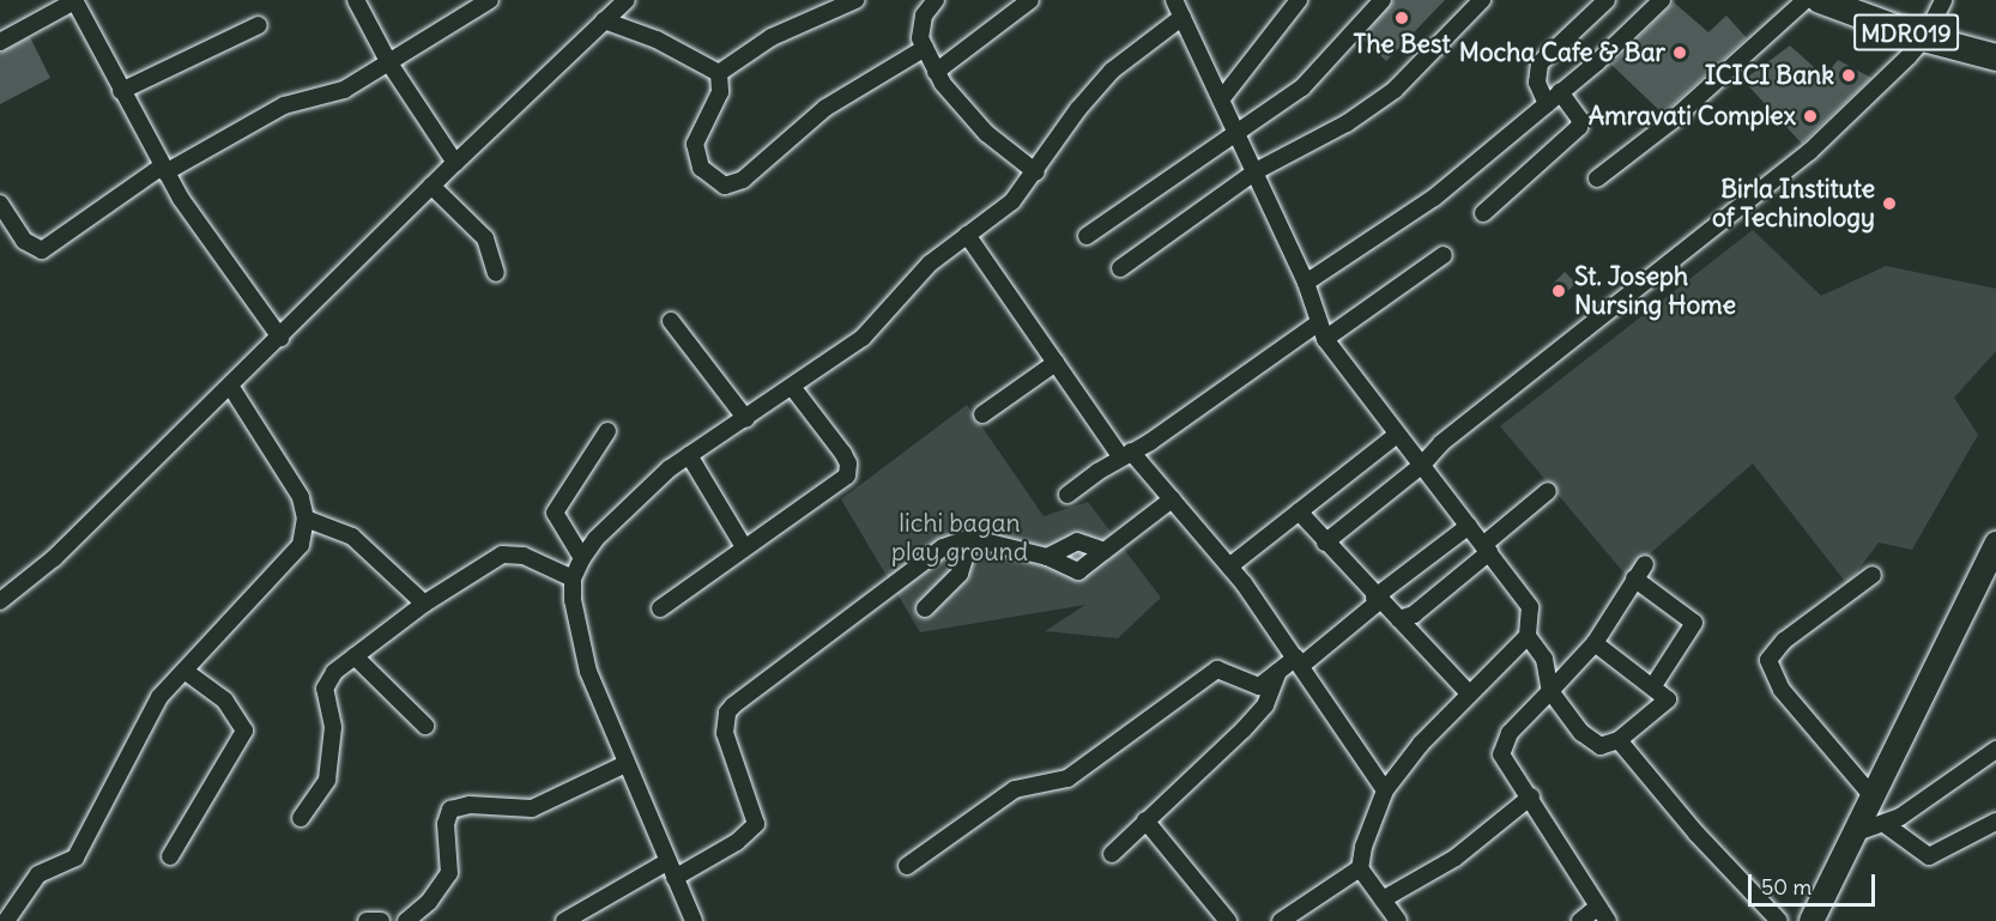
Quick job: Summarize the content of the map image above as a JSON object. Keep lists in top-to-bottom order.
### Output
{
  "streets": {
    "main road": ["MDR019"]
  },
  "parks": ["lichi bagan play ground"],
  "places": [
    "The Best",
    "Mocha Cafe & Bar",
    "ICICI Bank",
    "Amravati Complex",
    "Birla Institute of Techinology",
    "St. Joseph Nursing Home"
  ],
  "scale_bar": "50 m"
}
